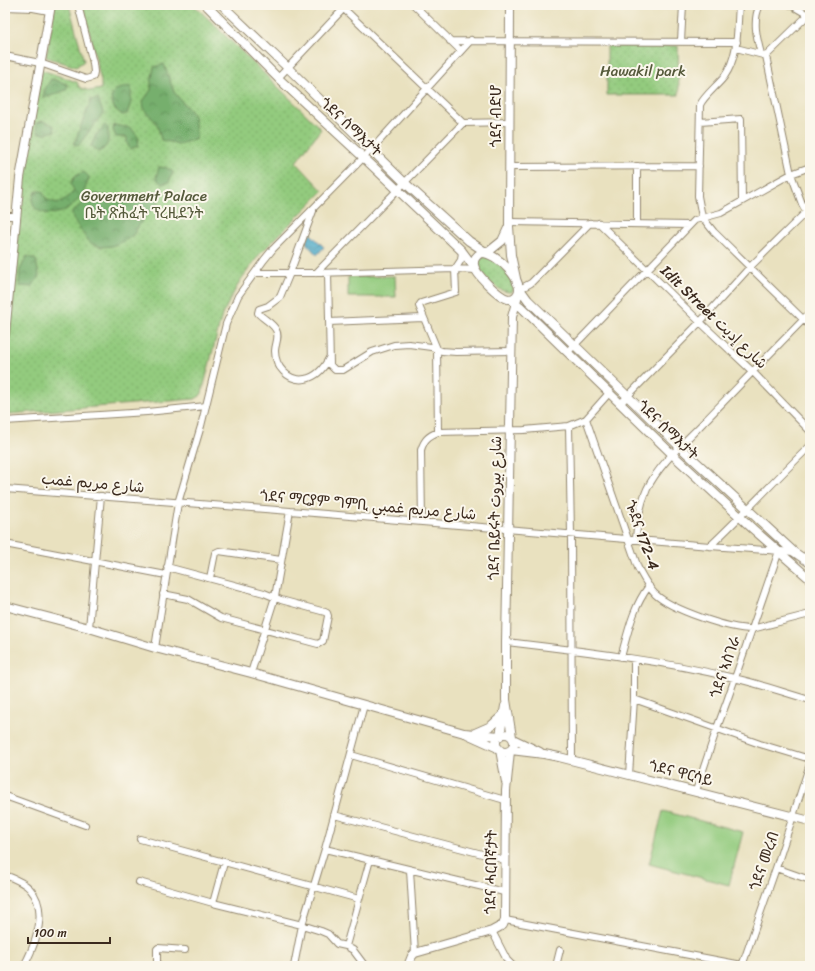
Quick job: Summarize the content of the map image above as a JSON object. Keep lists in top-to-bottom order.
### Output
{
  "streets": {
    "main road": [
      "ጎደና ብድሆ",
      "ጎደና ሰማእታት",
      "ጎደና ቤይሩት شارع بيروت",
      "ጎደና ዋርሳይ",
      "ጎደና ሓርበኛታት"
    ],
    "street": [
      "Idit Street شارع إديت",
      "شارع مريم غمب",
      "ጎደና ማርያም ግምቢ شارع مريم غمبي",
      "ጐደና 172-4",
      "ጎደና ኣስገራ",
      "ጎደና መረብ"
    ]
  },
  "crossings": [
    ["ጎደና ብድሆ", "ጎደና ሰማእታት"],
    ["ጎደና ሰማእታት", "ጎደና ማርያም ግምቢ شارع مريم غمبي"],
    ["ጎደና ሰማእታት", "ጎደና ኣስገራ"],
    ["شارع مريم غمب", "ጎደና ማርያም ግምቢ شارع مريم غمبي"],
    ["ጎደና ማርያም ግምቢ شارع مريم غمبي", "ጎደና ቤይሩት شارع بيروت"],
    ["ጎደና ማርያም ግምቢ شارع مريم غمبي", "ጐደና 172-4"],
    ["ጎደና ማርያም ግምቢ شارع مريم غمبي", "ጎደና ኣስገራ"],
    ["ጐደና 172-4", "ጎደና ኣስገራ"],
    ["ጎደና ኣስገራ", "ጎደና ዋርሳይ"],
    ["ጎደና ዋርሳይ", "ጎደና መረብ"]
  ],
  "parks": ["Hawakil park", "Government Palace ቤት ጽሕፈት ፕረዚደንት"],
  "scale_bar": "100 m"
}
